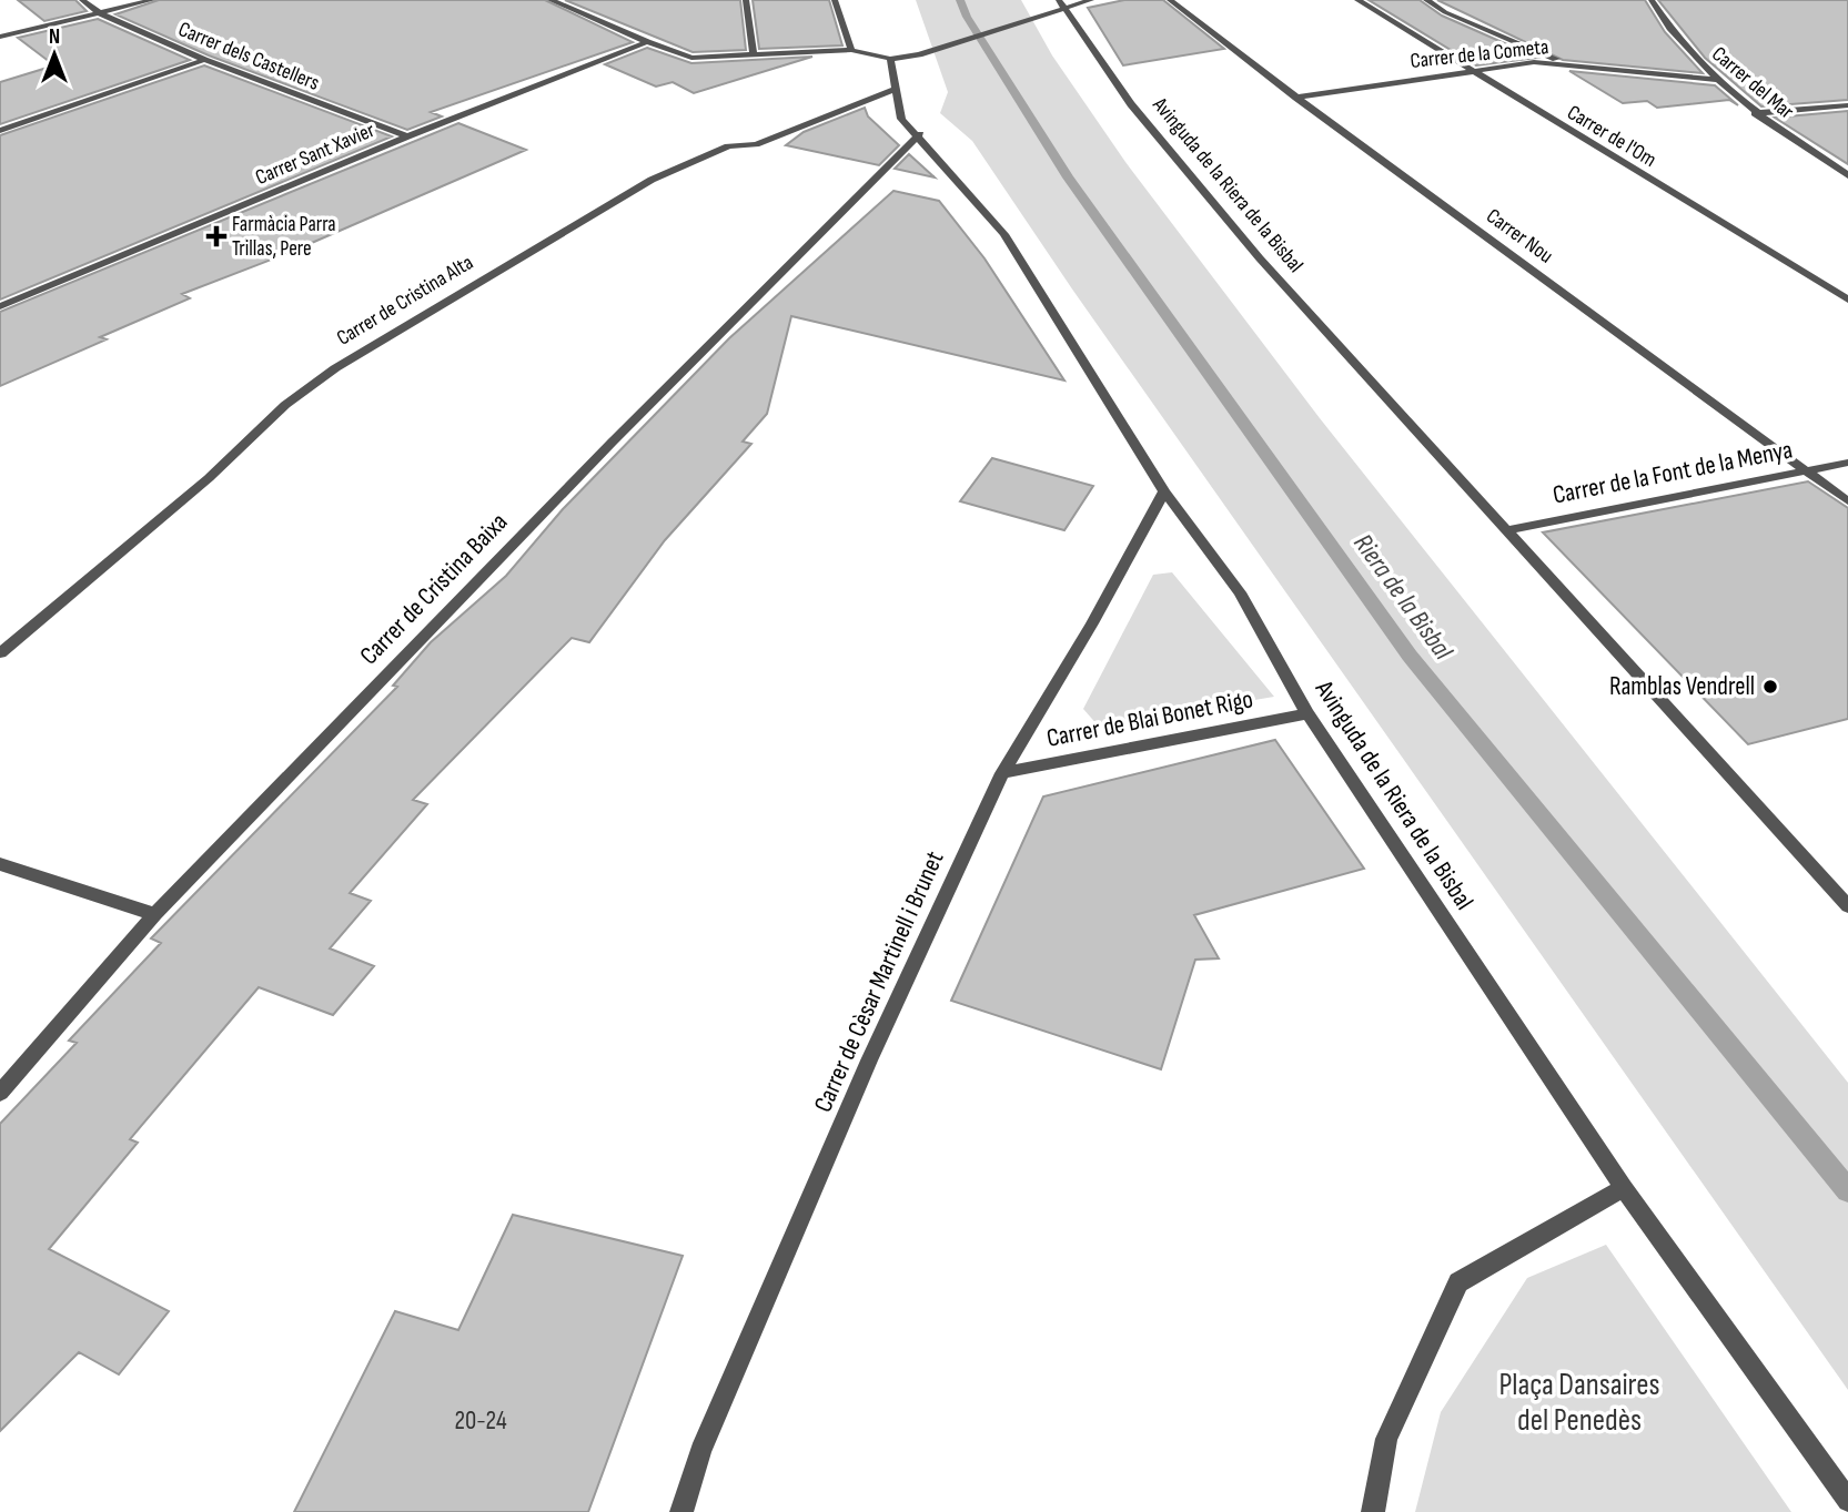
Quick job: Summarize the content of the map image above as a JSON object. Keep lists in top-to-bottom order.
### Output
{
  "streets": {
    "street": [
      "Carrer de la Cometa",
      "Carrer dels Castellers",
      "Carrer del Mar",
      "Carrer de l'Om",
      "Carrer Sant Xavier",
      "Avinguda de la Riera de la Bisbal",
      "Carrer Nou",
      "Carrer de Cristina Alta",
      "Carrer de la Font de la Menya",
      "Carrer de Cristina Baixa",
      "Carrer de Blai Bonet Rigo",
      "Carrer de Cèsar Martinell i Brunet"
    ]
  },
  "crossings": [
    ["Carrer de la Cometa", "Carrer del Mar"],
    ["Carrer de la Cometa", "Carrer de l'Om"],
    ["Carrer de la Cometa", "Carrer Nou"],
    ["Carrer dels Castellers", "Carrer Sant Xavier"],
    ["Avinguda de la Riera de la Bisbal", "Carrer de Cristina Alta"],
    ["Avinguda de la Riera de la Bisbal", "Carrer de la Font de la Menya"],
    ["Avinguda de la Riera de la Bisbal", "Carrer de Cristina Baixa"],
    ["Avinguda de la Riera de la Bisbal", "Carrer de Blai Bonet Rigo"],
    ["Avinguda de la Riera de la Bisbal", "Carrer de Cèsar Martinell i Brunet"],
    ["Carrer Nou", "Carrer de la Font de la Menya"],
    ["Carrer de Blai Bonet Rigo", "Carrer de Cèsar Martinell i Brunet"]
  ],
  "water": ["Riera de la Bisbal"],
  "parks": ["Plaça Dansaires del Penedès"],
  "places": {
    "health": ["Farmàcia Parra Trillas, Pere"],
    "other": ["Ramblas Vendrell"]
  },
  "house_numbers": ["20-24"],
  "north": "top"
}
